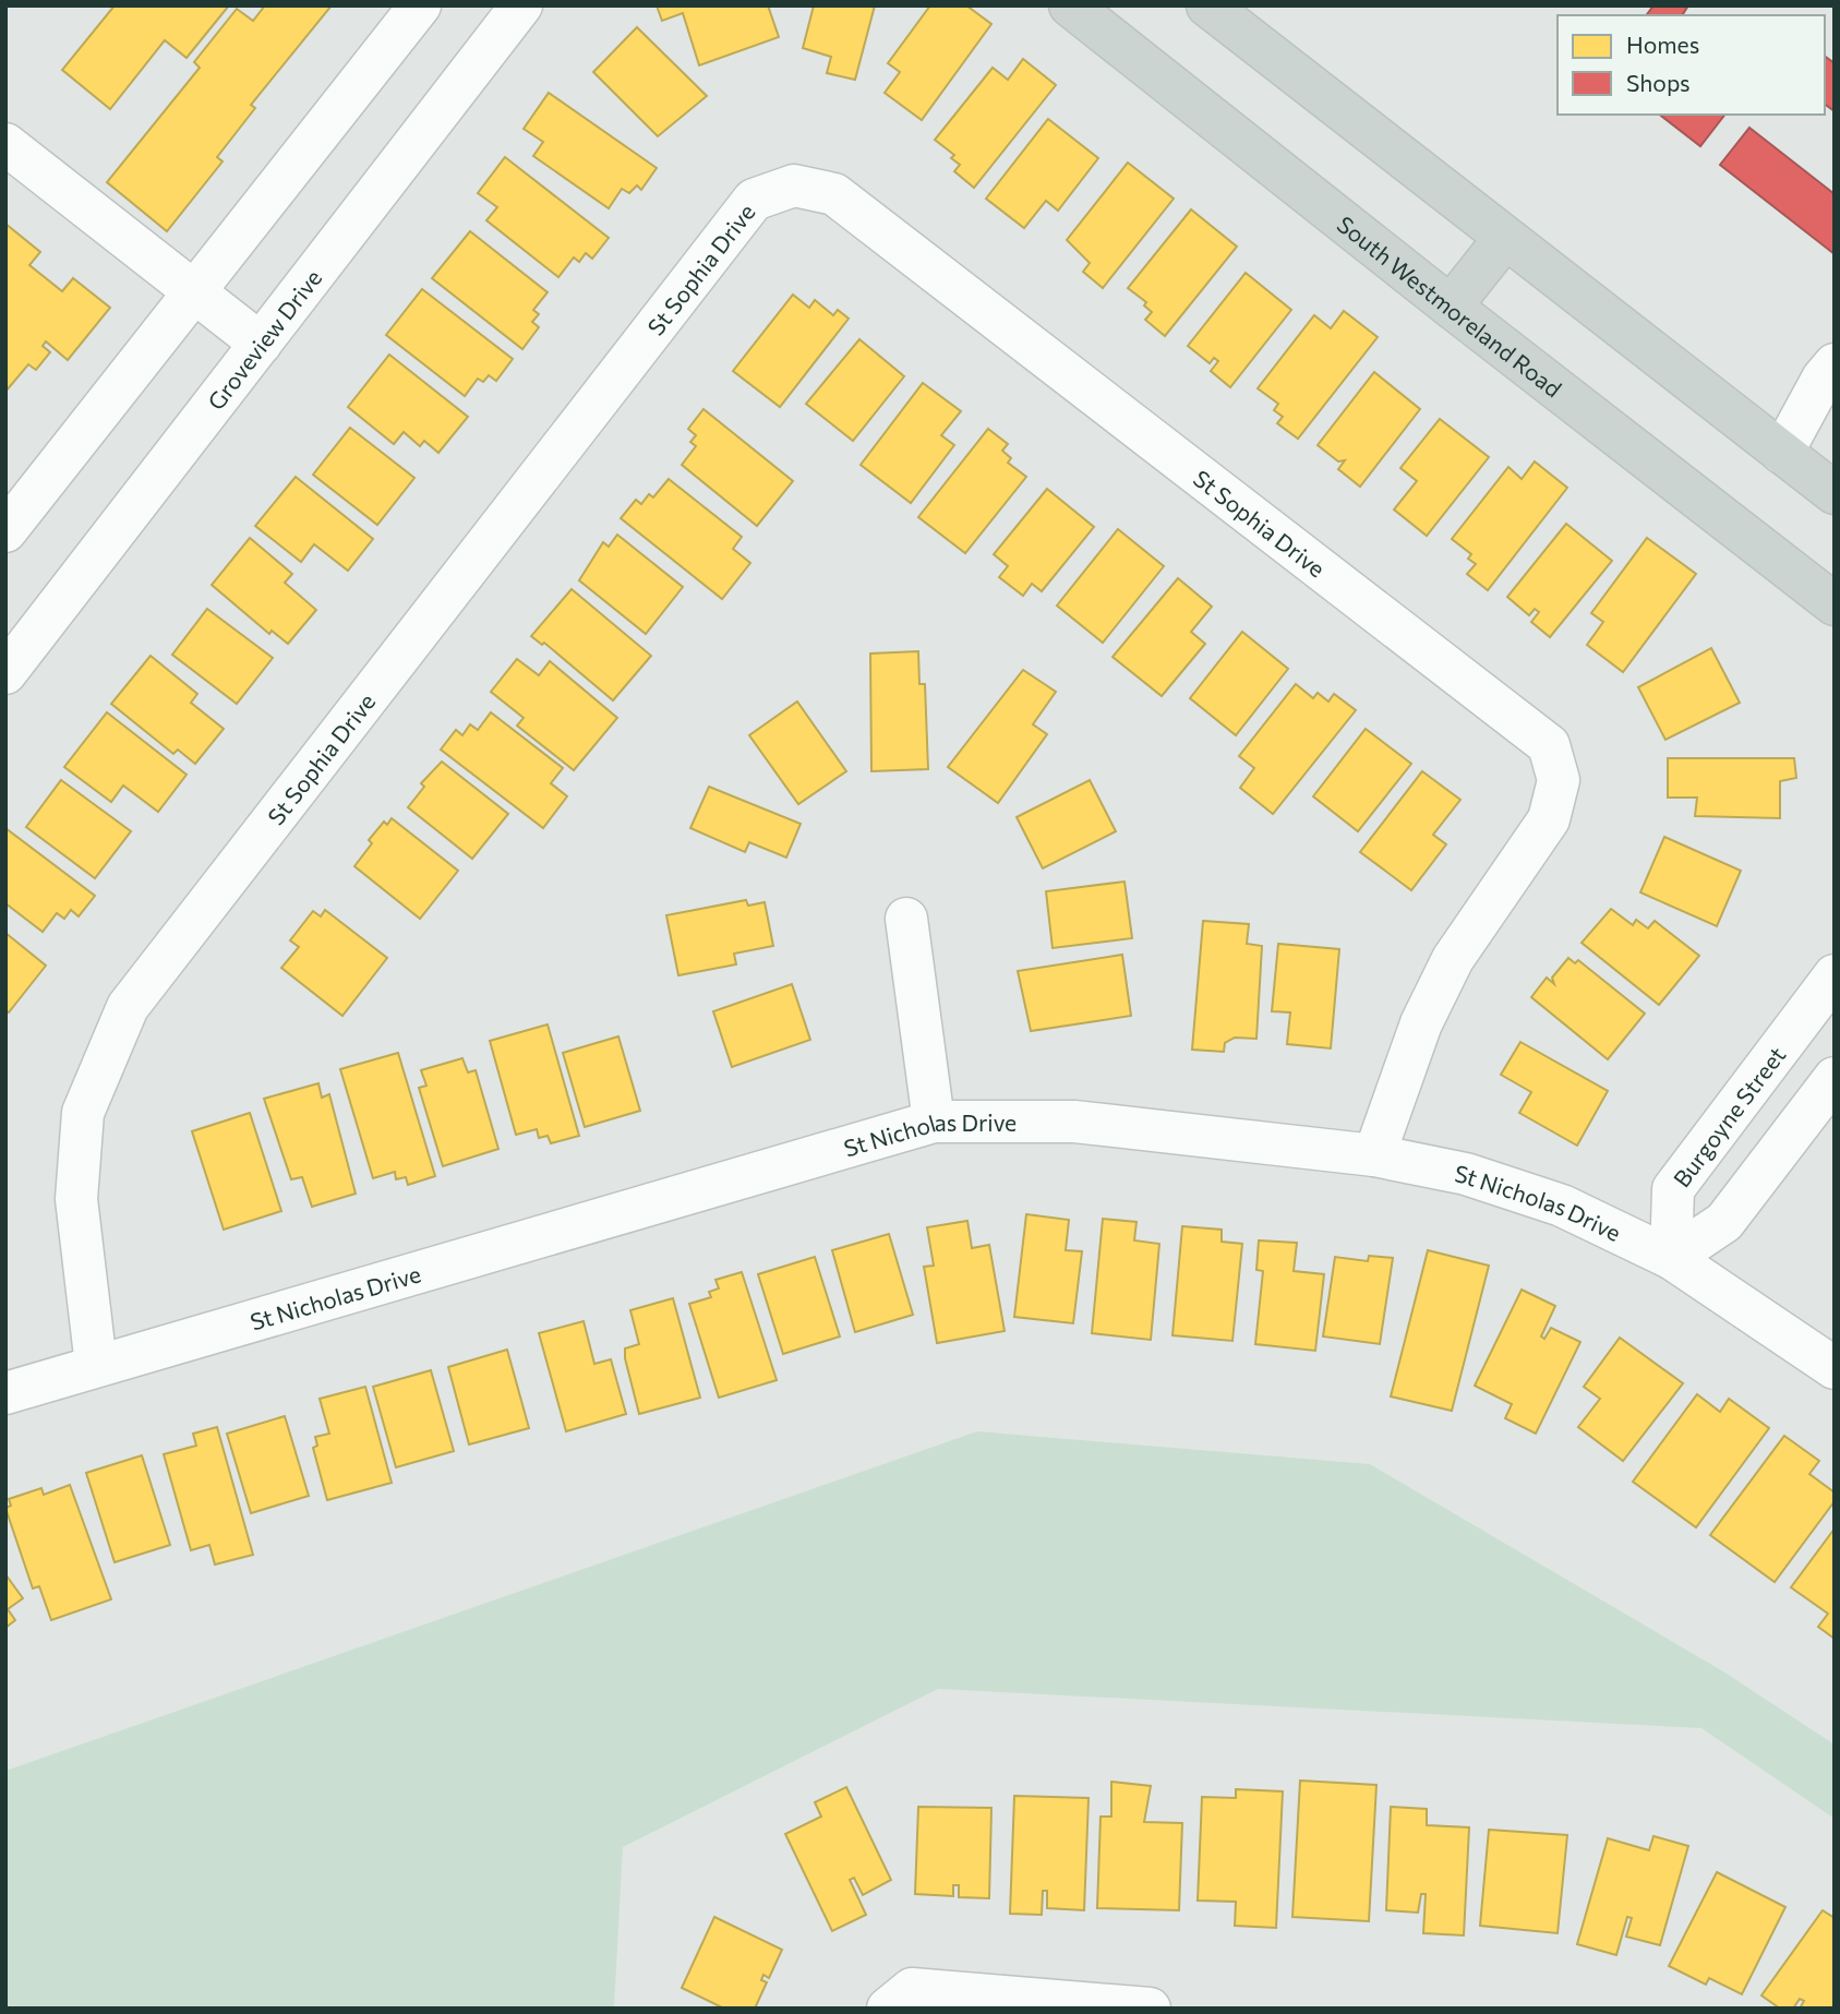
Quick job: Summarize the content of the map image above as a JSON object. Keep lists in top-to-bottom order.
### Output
{
  "streets": {
    "main road": ["South Westmoreland Road"],
    "street": [
      "St Sophia Drive",
      "Groveview Drive",
      "Burgoyne Street",
      "St Nicholas Drive"
    ]
  },
  "crossings": [
    ["St Sophia Drive", "St Nicholas Drive"],
    ["Burgoyne Street", "St Nicholas Drive"]
  ],
  "legend": ["Homes", "Shops"]
}
